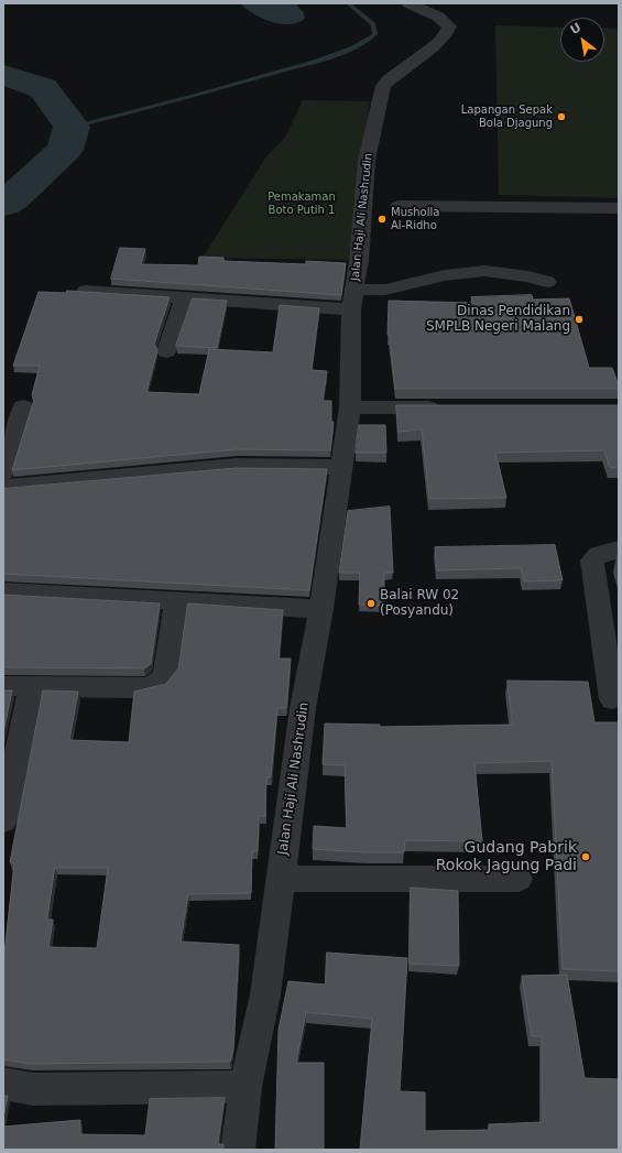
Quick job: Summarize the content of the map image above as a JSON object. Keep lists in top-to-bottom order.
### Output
{
  "streets": {
    "street": ["Jalan Haji Ali Nashrudin"]
  },
  "parks": ["Pemakaman Boto Putih 1"],
  "places": [
    "Lapangan Sepak Bola Djagung",
    "Musholla Al-Ridho",
    "Dinas Pendidikan SMPLB Negeri Malang",
    "Balai RW 02 (Posyandu)",
    "Gudang Pabrik Rokok Jagung Padi"
  ],
  "north": "top left"
}
